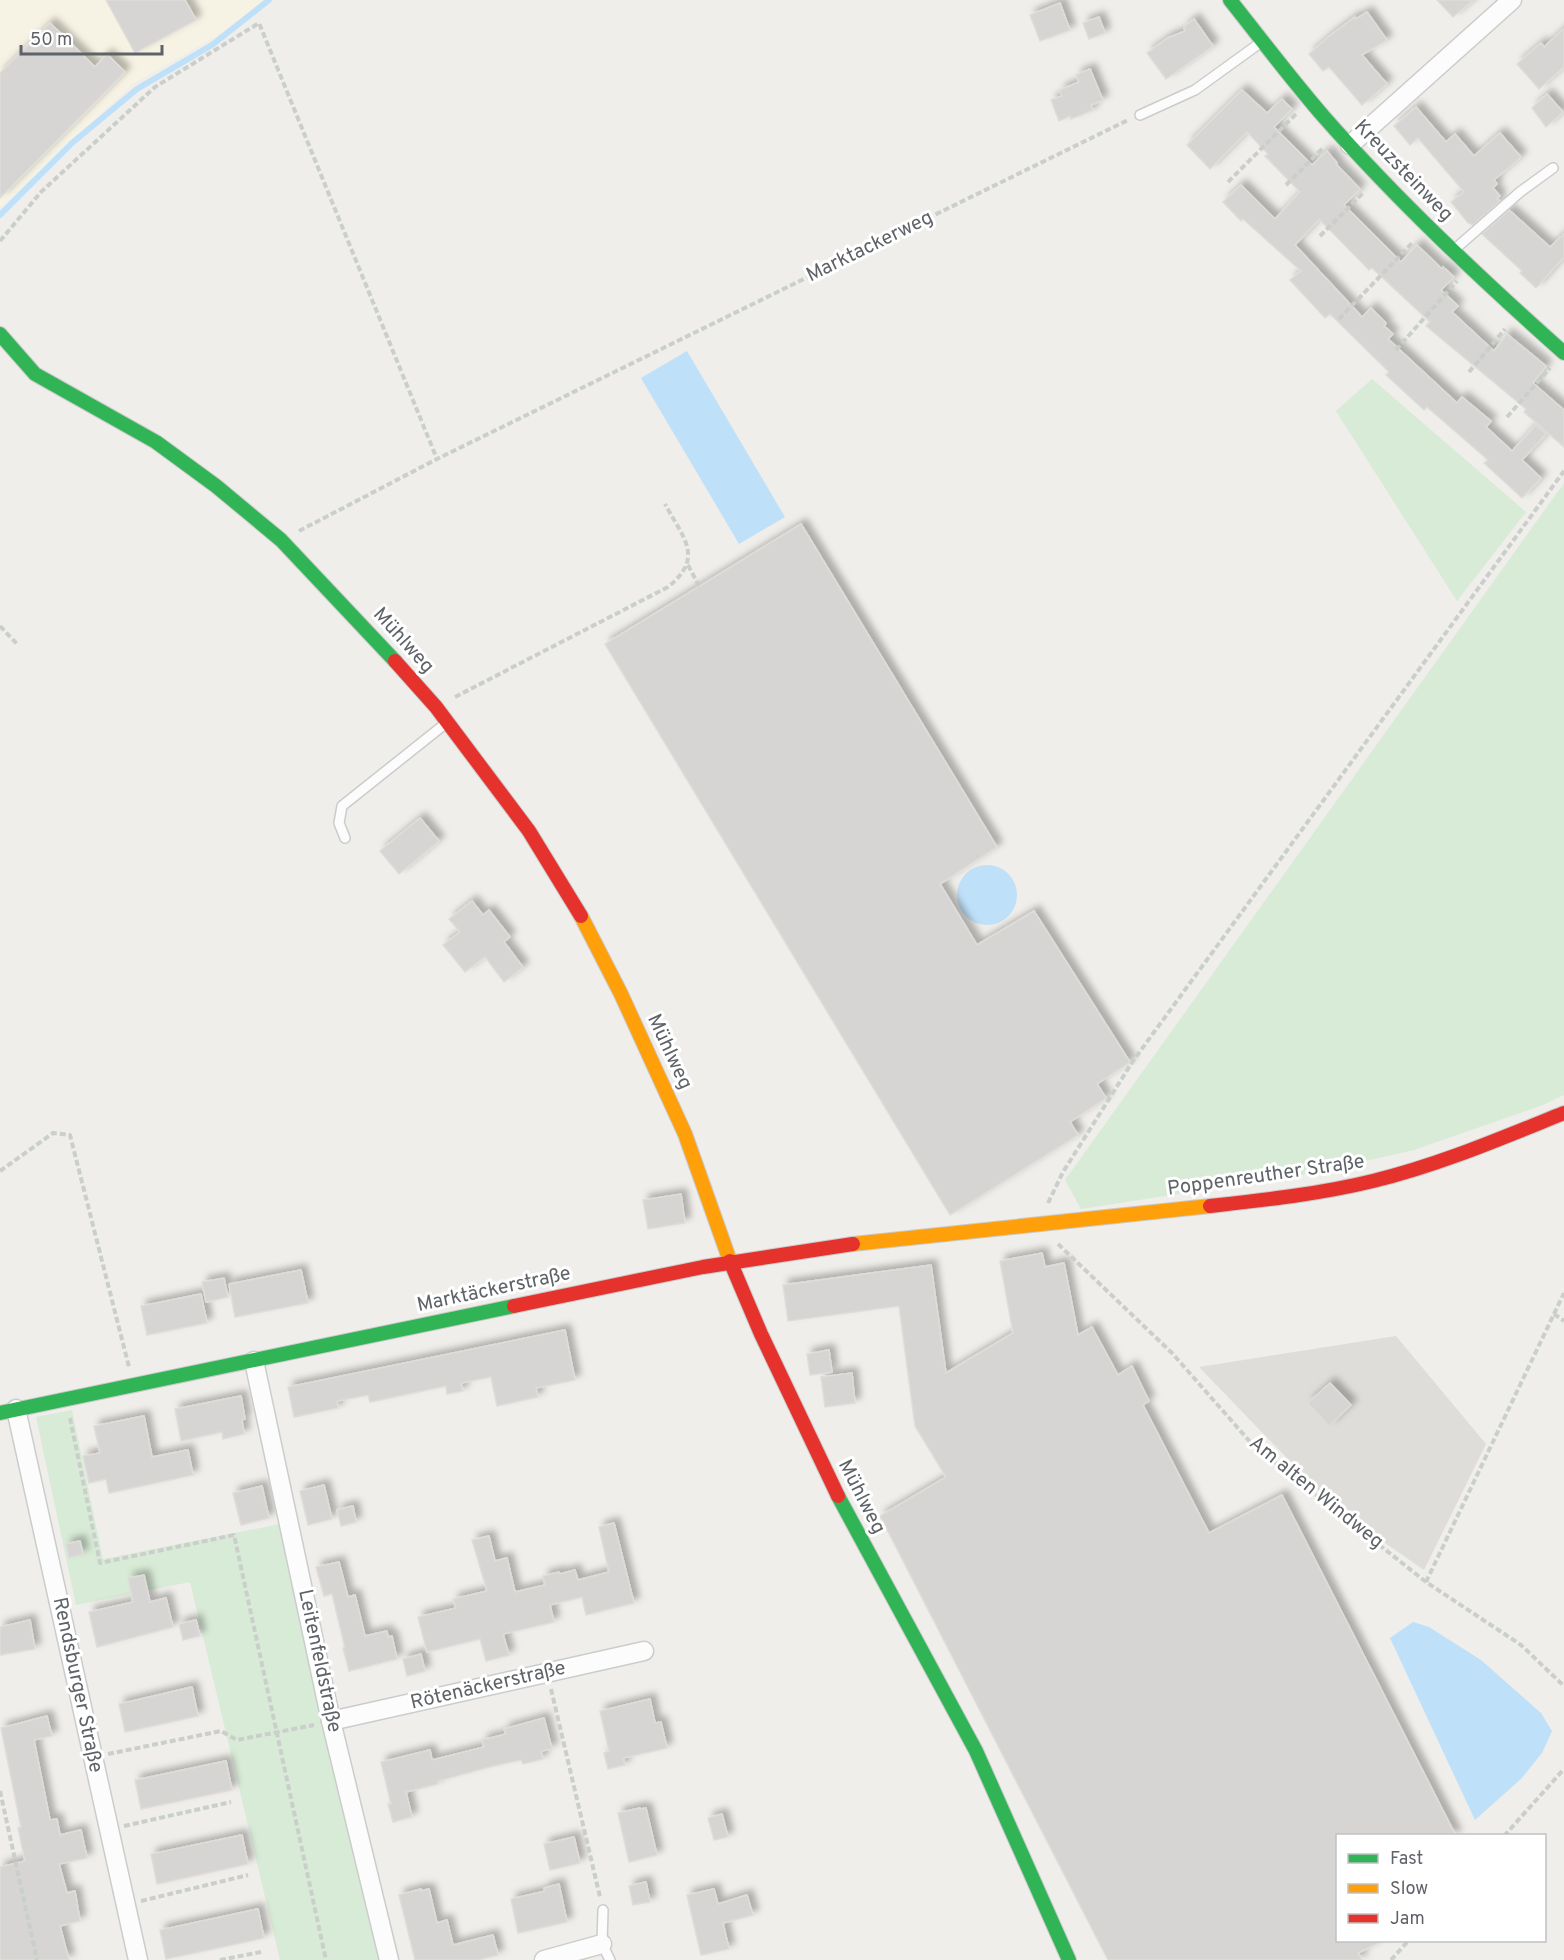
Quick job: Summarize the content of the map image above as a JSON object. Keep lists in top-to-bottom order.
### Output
{
  "streets": {
    "street": [
      "Kreuzsteinweg",
      "Mühlweg",
      "Poppenreuther Straße",
      "Marktäckerstraße",
      "Leitenfeldstraße",
      "Rendsburger Straße",
      "Rötenäckerstraße"
    ],
    "path": ["Marktackerweg", "Am alten Windweg"]
  },
  "crossings": [
    ["Marktackerweg", "Mühlweg"],
    ["Mühlweg", "Marktäckerstraße"],
    ["Poppenreuther Straße", "Marktäckerstraße"],
    ["Poppenreuther Straße", "Am alten Windweg"],
    ["Marktäckerstraße", "Leitenfeldstraße"],
    ["Marktäckerstraße", "Rendsburger Straße"],
    ["Leitenfeldstraße", "Rötenäckerstraße"]
  ],
  "legend": ["Fast", "Slow", "Jam"],
  "scale_bar": "50 m"
}
